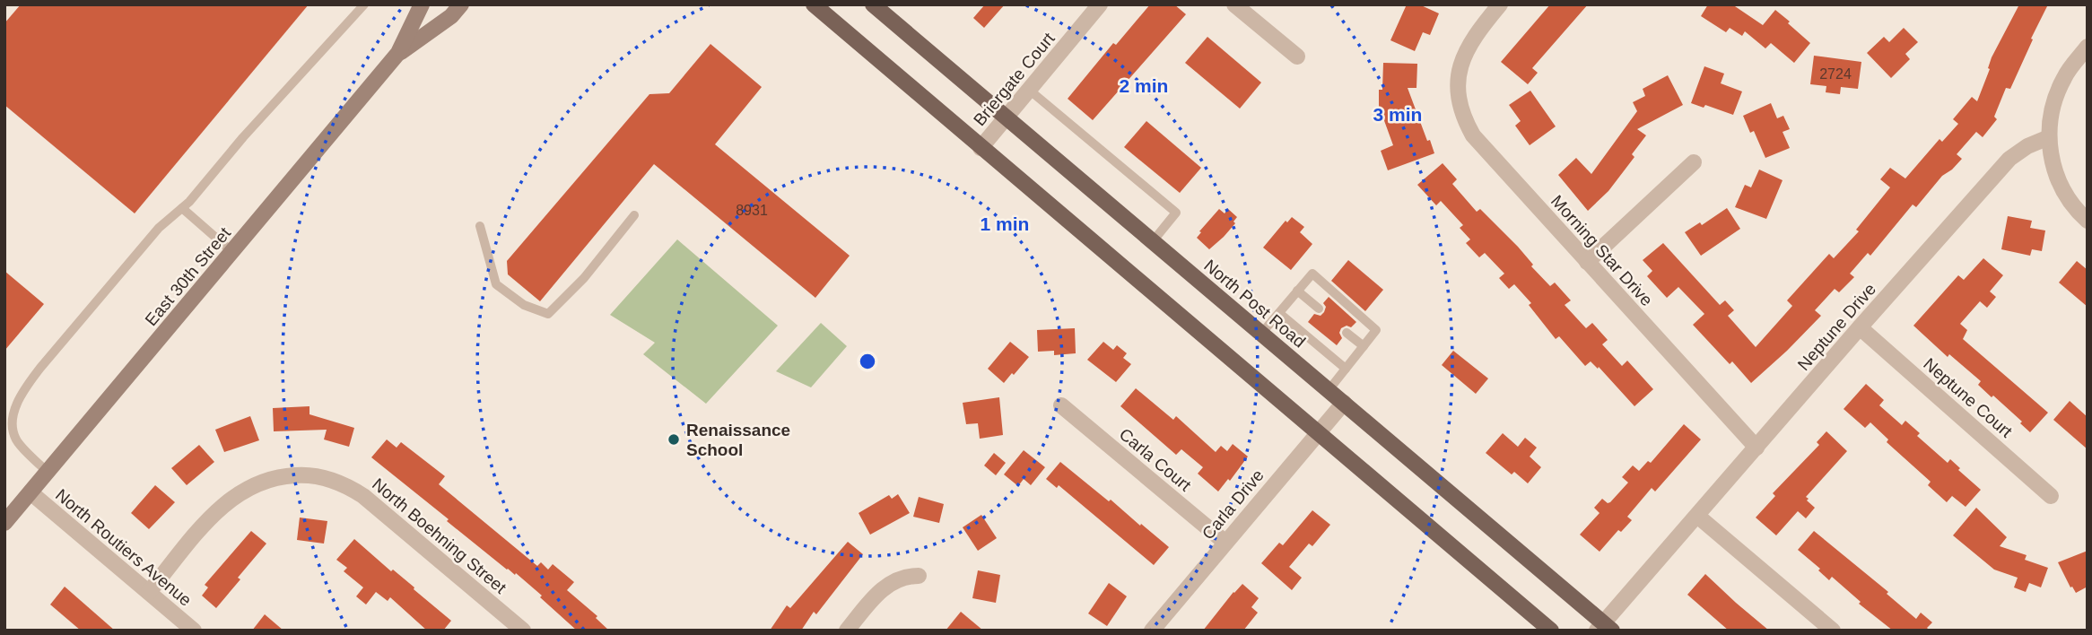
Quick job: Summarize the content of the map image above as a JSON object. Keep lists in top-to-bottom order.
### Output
{
  "streets": {
    "main road": ["East 30th Street", "North Post Road"],
    "street": [
      "Briergate Court",
      "Morning Star Drive",
      "Neptune Drive",
      "Neptune Court",
      "Carla Court",
      "Carla Drive",
      "North Boehning Street",
      "North Routiers Avenue"
    ]
  },
  "crossings": [
    ["Briergate Court", "North Post Road"],
    ["Morning Star Drive", "Neptune Drive"],
    ["East 30th Street", "North Routiers Avenue"],
    ["North Post Road", "Neptune Drive"],
    ["North Post Road", "Carla Drive"],
    ["Neptune Drive", "Neptune Court"],
    ["Carla Court", "Carla Drive"],
    ["North Boehning Street", "North Routiers Avenue"]
  ],
  "places": ["Renaissance School"],
  "house_numbers": ["2724", "8931"],
  "rings": ["2 min", "3 min", "1 min"]
}
